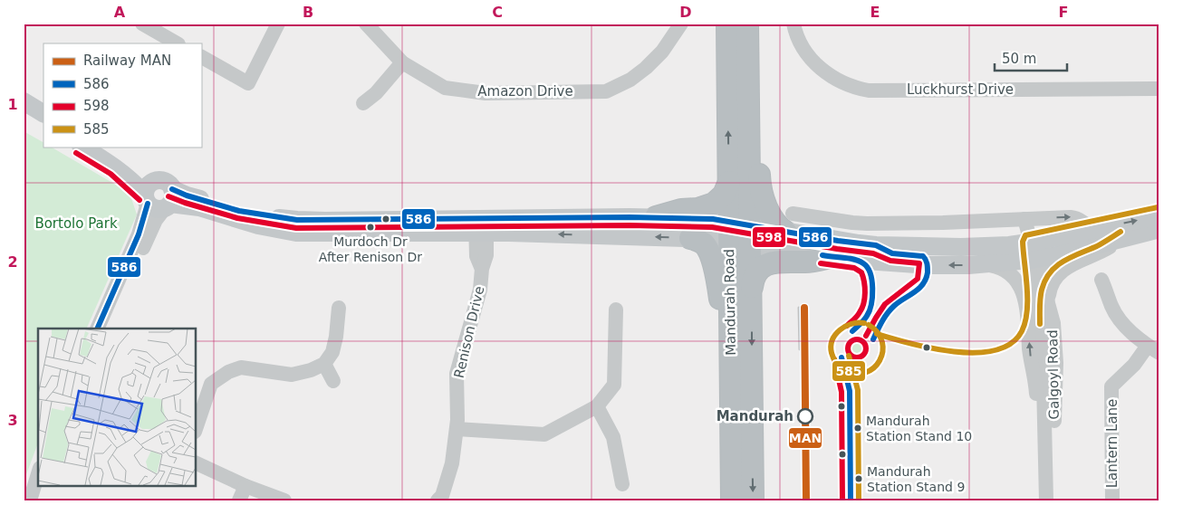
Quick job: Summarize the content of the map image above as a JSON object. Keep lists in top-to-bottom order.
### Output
{
  "streets": {
    "highway": ["Mandurah Road"],
    "street": [
      "Luckhurst Drive",
      "Amazon Drive",
      "Renison Drive",
      "Galgoyl Road",
      "Lantern Lane"
    ]
  },
  "parks": ["Bortolo Park"],
  "places": [
    "Murdoch Dr After Renison Dr",
    "Mandurah",
    "Mandurah Station Stand 10",
    "Mandurah Station Stand 9"
  ],
  "lines": [
    "transit line 598",
    "transit line 586",
    "transit line 585",
    "rail line MAN"
  ],
  "legend": [
    "Railway MAN",
    "586",
    "598",
    "585"
  ],
  "scale_bar": "50 m",
  "grid": {
    "columns": [
      "A",
      "B",
      "C",
      "D",
      "E",
      "F"
    ],
    "rows": ["1", "2", "3"]
  }
}
